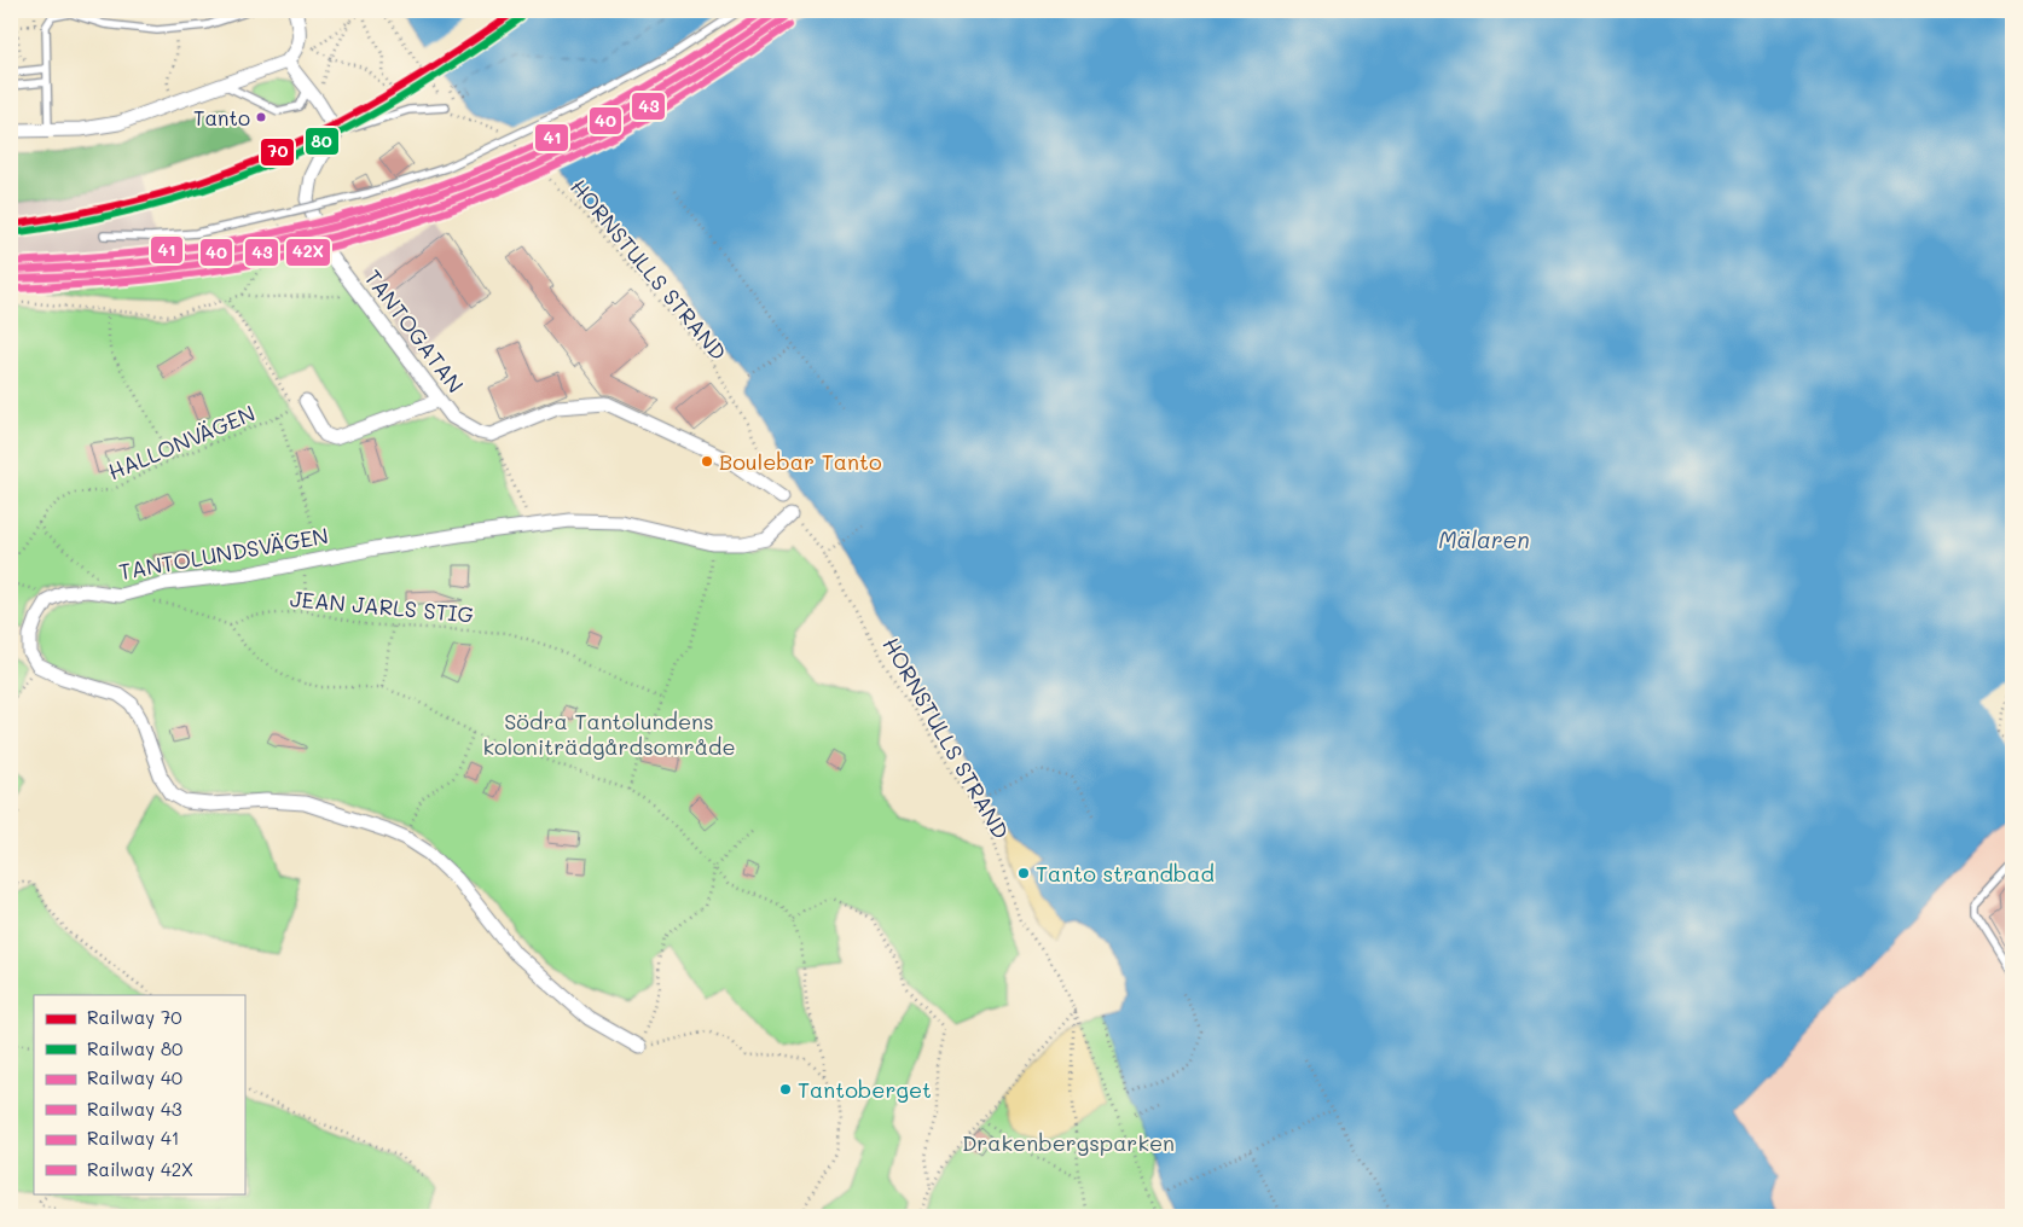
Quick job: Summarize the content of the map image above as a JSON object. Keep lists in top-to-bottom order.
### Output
{
  "streets": {
    "street": ["TANTOGATAN", "TANTOLUNDSVÄGEN"],
    "path": ["HORNSTULLS STRAND", "HALLONVÄGEN", "JEAN JARLS STIG"]
  },
  "crossings": [
    ["HORNSTULLS STRAND", "TANTOLUNDSVÄGEN"]
  ],
  "water": ["Mälaren"],
  "parks": ["Södra Tantolundens koloniträdgårdsområde", "Drakenbergsparken"],
  "places": [
    "Tanto",
    "Boulebar Tanto",
    "Tanto strandbad",
    "Tantoberget"
  ],
  "lines": [
    "rail line 70",
    "rail line 40",
    "rail line 41",
    "rail line 80",
    "rail line 43",
    "rail line 42X"
  ],
  "legend": [
    "Railway 70",
    "Railway 80",
    "Railway 40",
    "Railway 43",
    "Railway 41",
    "Railway 42X"
  ]
}
